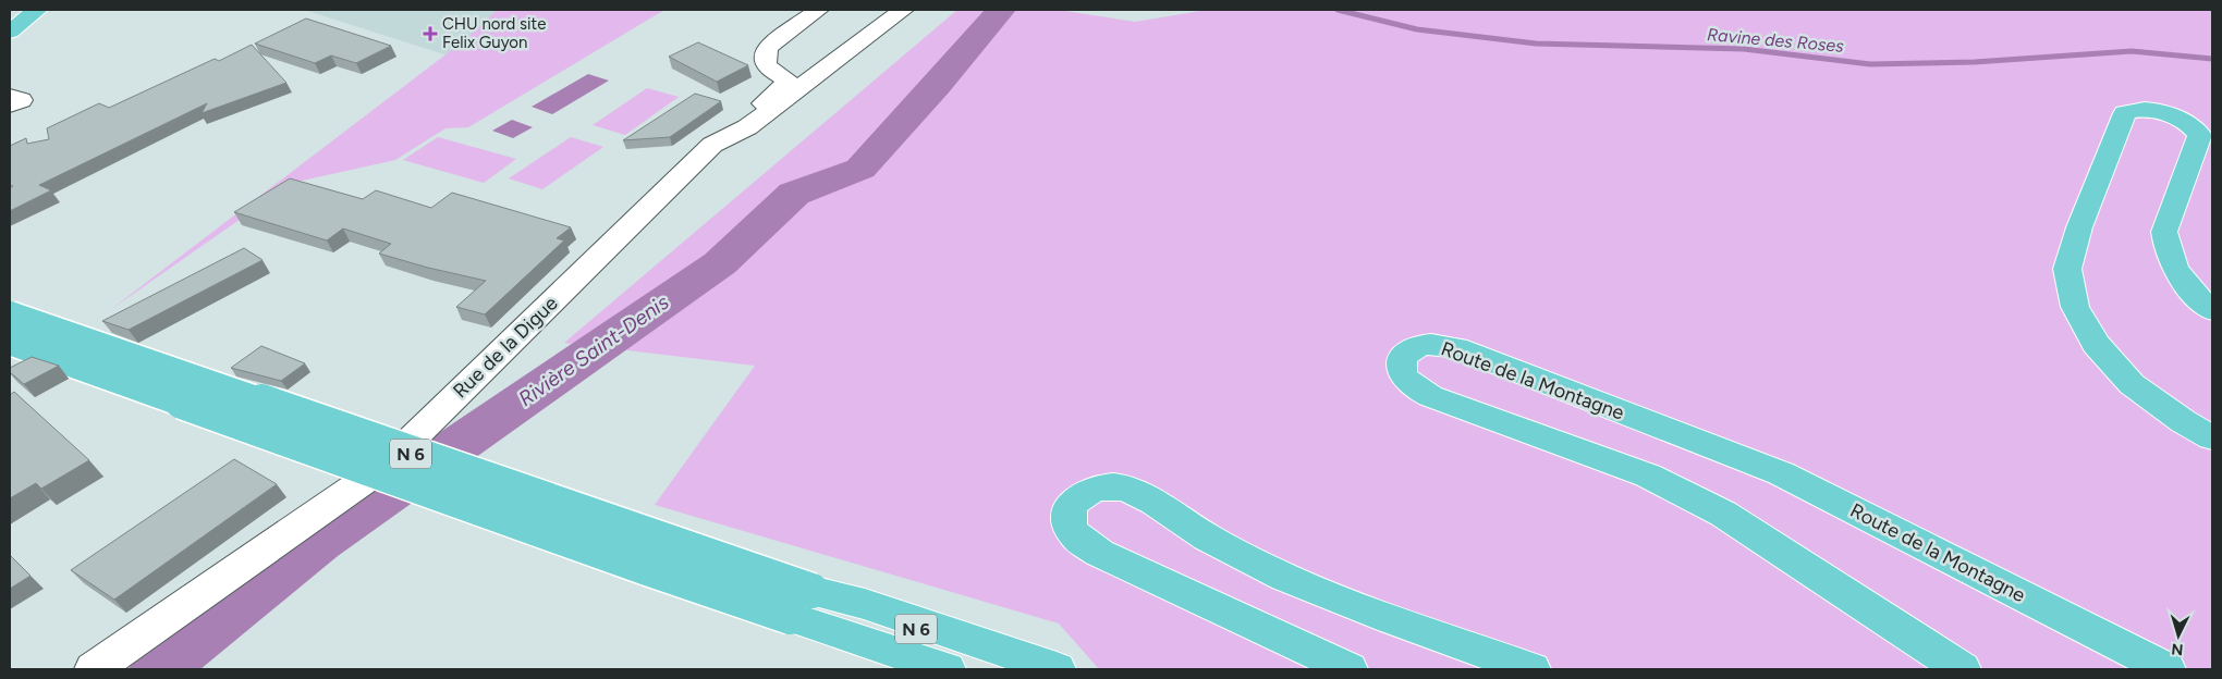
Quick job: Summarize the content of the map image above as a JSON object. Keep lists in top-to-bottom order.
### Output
{
  "streets": {
    "main road": ["Route de la Montagne", "N 6"],
    "street": ["Rue de la Digue"]
  },
  "water": ["Ravine des Roses", "Rivière Saint-Denis"],
  "places": {
    "health": ["CHU nord site Felix Guyon"]
  },
  "north": "bottom"
}
